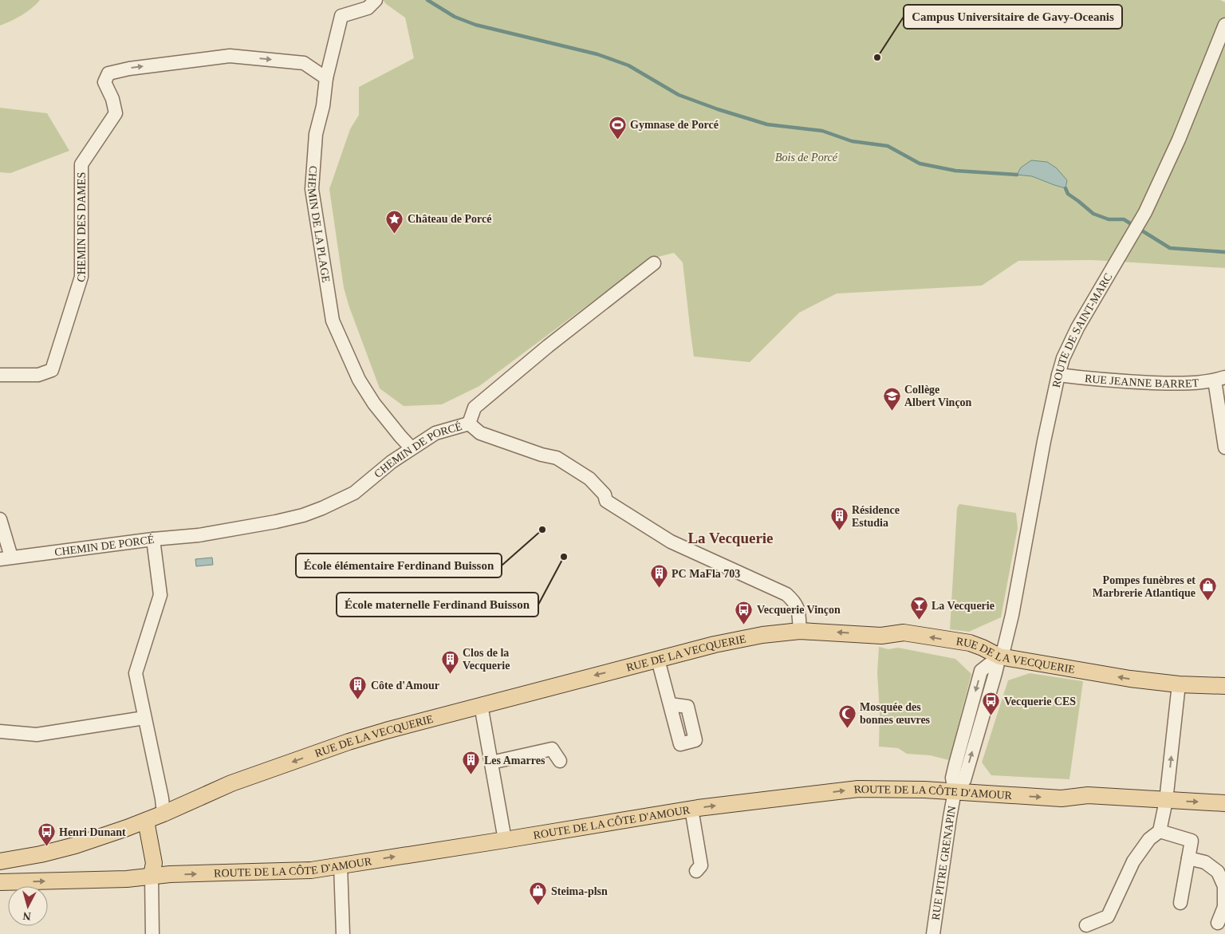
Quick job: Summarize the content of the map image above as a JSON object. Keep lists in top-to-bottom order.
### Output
{
  "streets": {
    "main road": ["RUE DE LA VECQUERIE", "ROUTE DE LA CÔTE D'AMOUR"],
    "street": [
      "CHEMIN DE LA PLAGE",
      "CHEMIN DES DAMES",
      "ROUTE DE SAINT-MARC",
      "RUE JEANNE BARRET",
      "CHEMIN DE PORCÉ",
      "RUE PITRE GRENAPIN"
    ]
  },
  "crossings": [
    ["CHEMIN DE LA PLAGE", "CHEMIN DES DAMES"],
    ["CHEMIN DE LA PLAGE", "CHEMIN DE PORCÉ"],
    ["ROUTE DE SAINT-MARC", "RUE JEANNE BARRET"],
    ["ROUTE DE SAINT-MARC", "RUE DE LA VECQUERIE"],
    ["ROUTE DE SAINT-MARC", "RUE PITRE GRENAPIN"],
    ["CHEMIN DE PORCÉ", "RUE DE LA VECQUERIE"],
    ["RUE DE LA VECQUERIE", "RUE PITRE GRENAPIN"],
    ["ROUTE DE LA CÔTE D'AMOUR", "RUE PITRE GRENAPIN"]
  ],
  "one_way": ["RUE DE LA VECQUERIE", "ROUTE DE LA CÔTE D'AMOUR"],
  "districts": ["La Vecquerie"],
  "parks": ["Bois de Porcé"],
  "places": {
    "other": ["Campus Universitaire de Gavy-Oceanis", "École élémentaire Ferdinand Buisson", "École maternelle Ferdinand Buisson"],
    "sports": ["Gymnase de Porcé"],
    "place": ["Château de Porcé"],
    "school or university": ["Collège Albert Vinçon"],
    "building": [
      "Résidence Estudia",
      "PC MaFla 703",
      "Clos de la Vecquerie",
      "Côte d'Amour",
      "Les Amarres"
    ],
    "shop": ["Pompes funèbres et Marbrerie Atlantique", "Steima-plsn"],
    "bar": ["La Vecquerie"],
    "bus stop": ["Vecquerie Vinçon", "Vecquerie CES", "Henri Dunant"],
    "mosque": ["Mosquée des bonnes œuvres"]
  },
  "north": "bottom"
}
